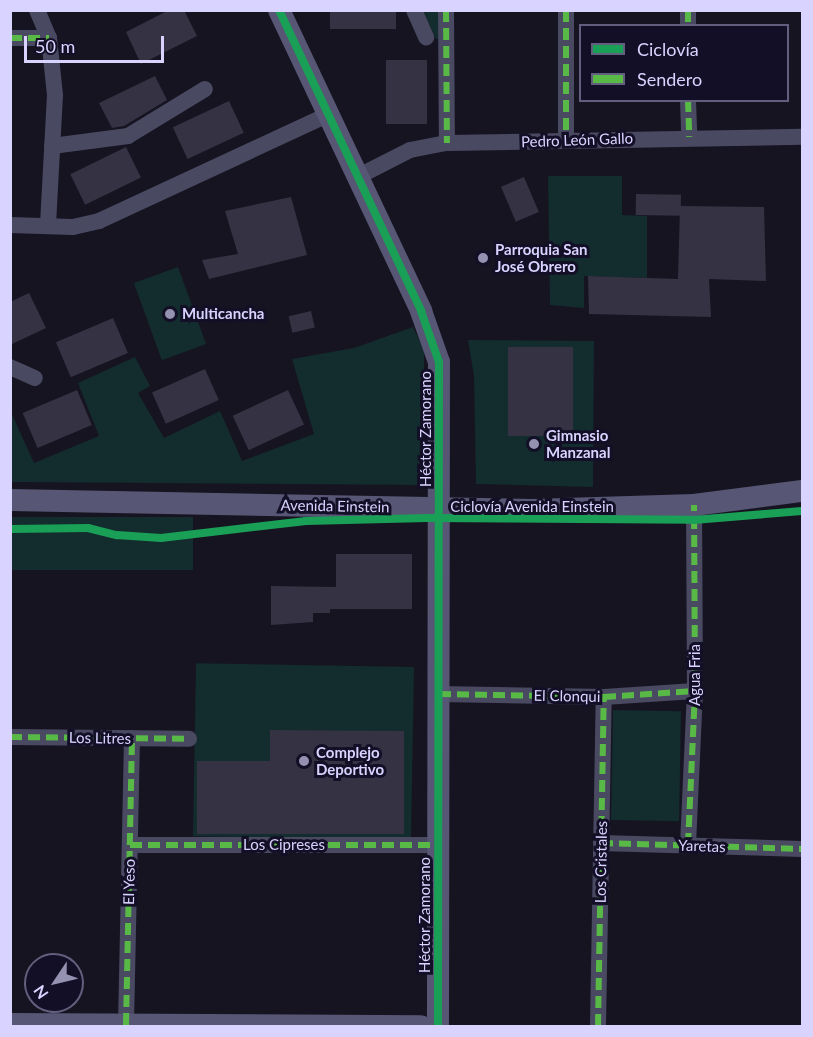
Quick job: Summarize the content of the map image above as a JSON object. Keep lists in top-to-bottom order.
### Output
{
  "streets": {
    "street": [
      "Pedro León Gallo",
      "Héctor Zamorano",
      "Avenida Einstein",
      "Agua Fria",
      "El Clonqui",
      "Los Litres",
      "Los Cipreses",
      "Yaretas",
      "Los Cristales",
      "El Yeso"
    ],
    "cycle path": ["Ciclovía Avenida Einstein"]
  },
  "crossings": [
    ["Pedro León Gallo", "Héctor Zamorano"],
    ["Héctor Zamorano", "Avenida Einstein"],
    ["Héctor Zamorano", "El Clonqui"],
    ["Héctor Zamorano", "Los Cipreses"],
    ["Avenida Einstein", "Agua Fria"],
    ["Agua Fria", "El Clonqui"],
    ["Agua Fria", "Yaretas"],
    ["El Clonqui", "Los Cristales"],
    ["Los Litres", "El Yeso"],
    ["Los Cipreses", "El Yeso"],
    ["Yaretas", "Los Cristales"]
  ],
  "places": [
    "Parroquia San José Obrero",
    "Multicancha",
    "Gimnasio Manzanal",
    "Complejo Deportivo"
  ],
  "legend": ["Ciclovía", "Sendero"],
  "scale_bar": "50 m",
  "north": "bottom left"
}
